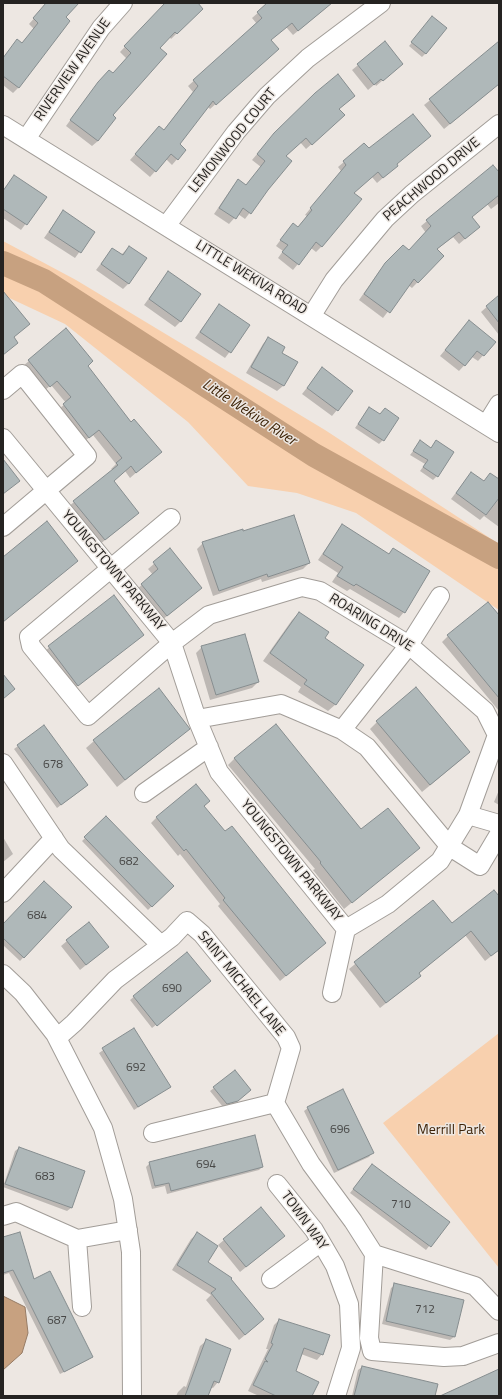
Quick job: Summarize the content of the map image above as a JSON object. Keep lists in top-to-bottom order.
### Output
{
  "streets": {
    "street": [
      "RIVERVIEW AVENUE",
      "LEMONWOOD COURT",
      "PEACHWOOD DRIVE",
      "LITTLE WEKIVA ROAD",
      "YOUNGSTOWN PARKWAY",
      "ROARING DRIVE",
      "SAINT MICHAEL LANE",
      "TOWN WAY"
    ]
  },
  "crossings": [
    ["RIVERVIEW AVENUE", "LITTLE WEKIVA ROAD"],
    ["LEMONWOOD COURT", "LITTLE WEKIVA ROAD"],
    ["PEACHWOOD DRIVE", "LITTLE WEKIVA ROAD"],
    ["YOUNGSTOWN PARKWAY", "ROARING DRIVE"]
  ],
  "water": ["Little Wekiva River"],
  "parks": ["Merrill Park"],
  "house_numbers": [
    "678",
    "682",
    "684",
    "690",
    "692",
    "696",
    "694",
    "683",
    "710",
    "712",
    "687"
  ]
}
